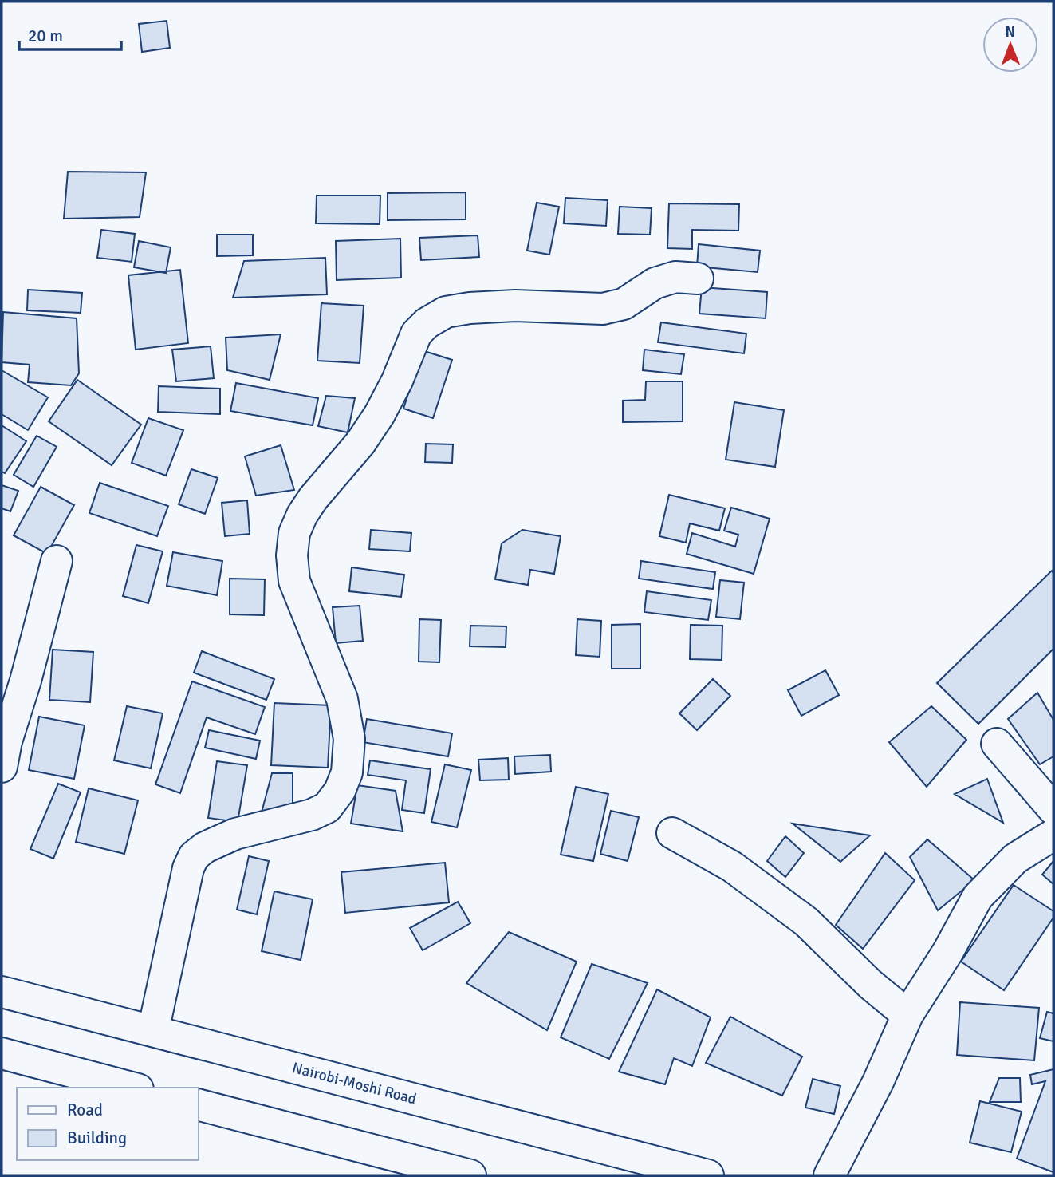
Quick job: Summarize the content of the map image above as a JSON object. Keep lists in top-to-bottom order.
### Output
{
  "streets": {
    "main road": ["Nairobi-Moshi Road"]
  },
  "legend": ["Road", "Building"],
  "scale_bar": "20 m",
  "north": "top"
}
